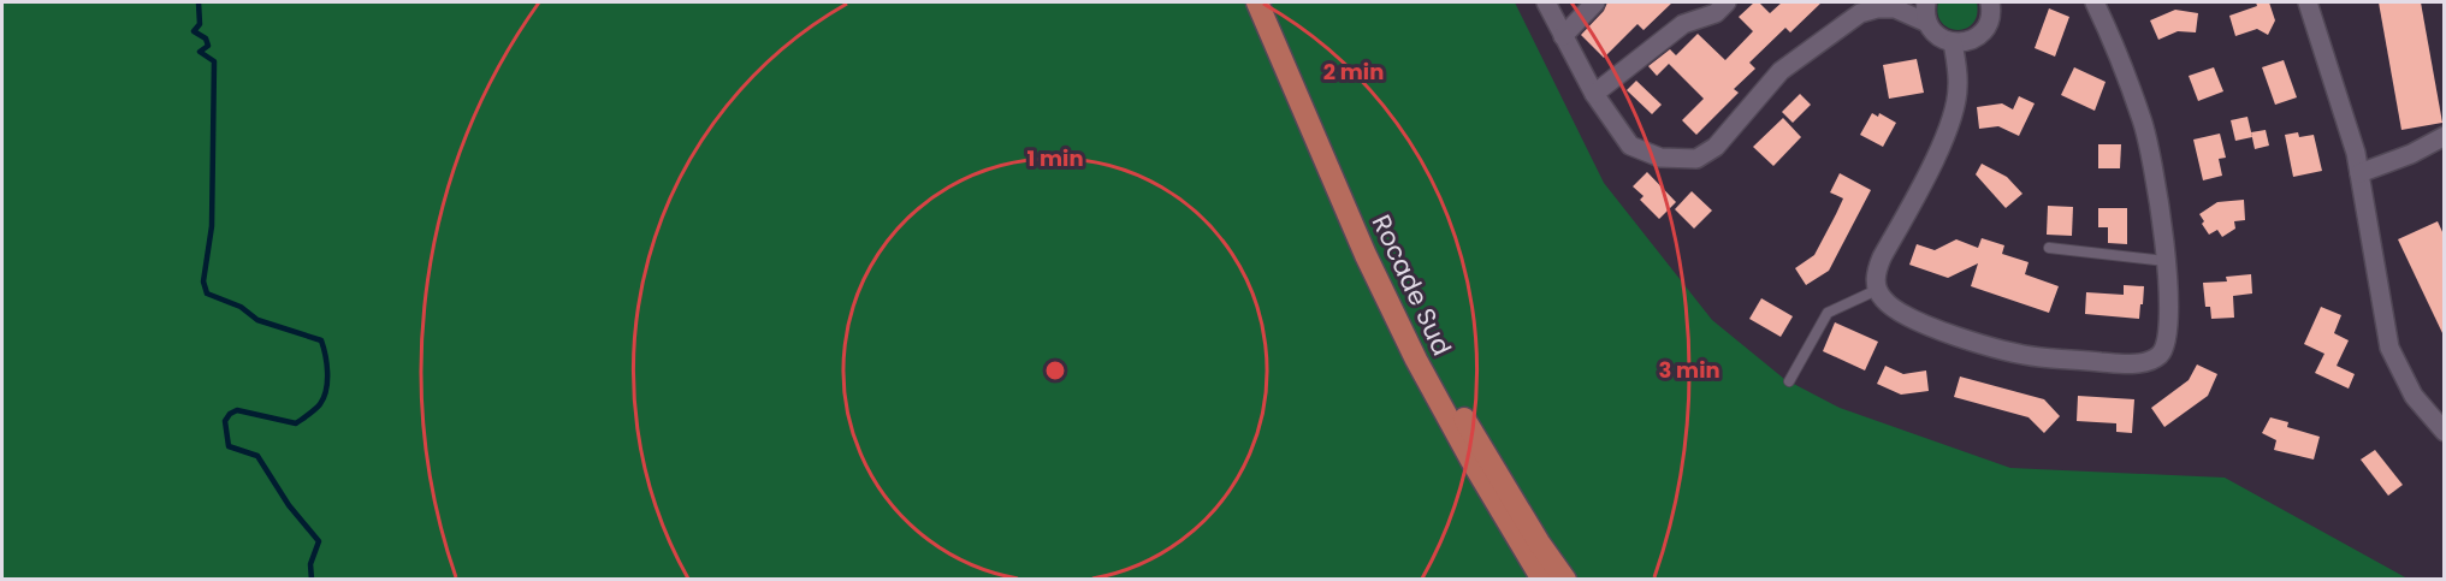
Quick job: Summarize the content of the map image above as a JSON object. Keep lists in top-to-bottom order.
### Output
{
  "streets": {
    "main road": ["Rocade Sud"]
  },
  "rings": ["2 min", "1 min", "3 min"]
}
